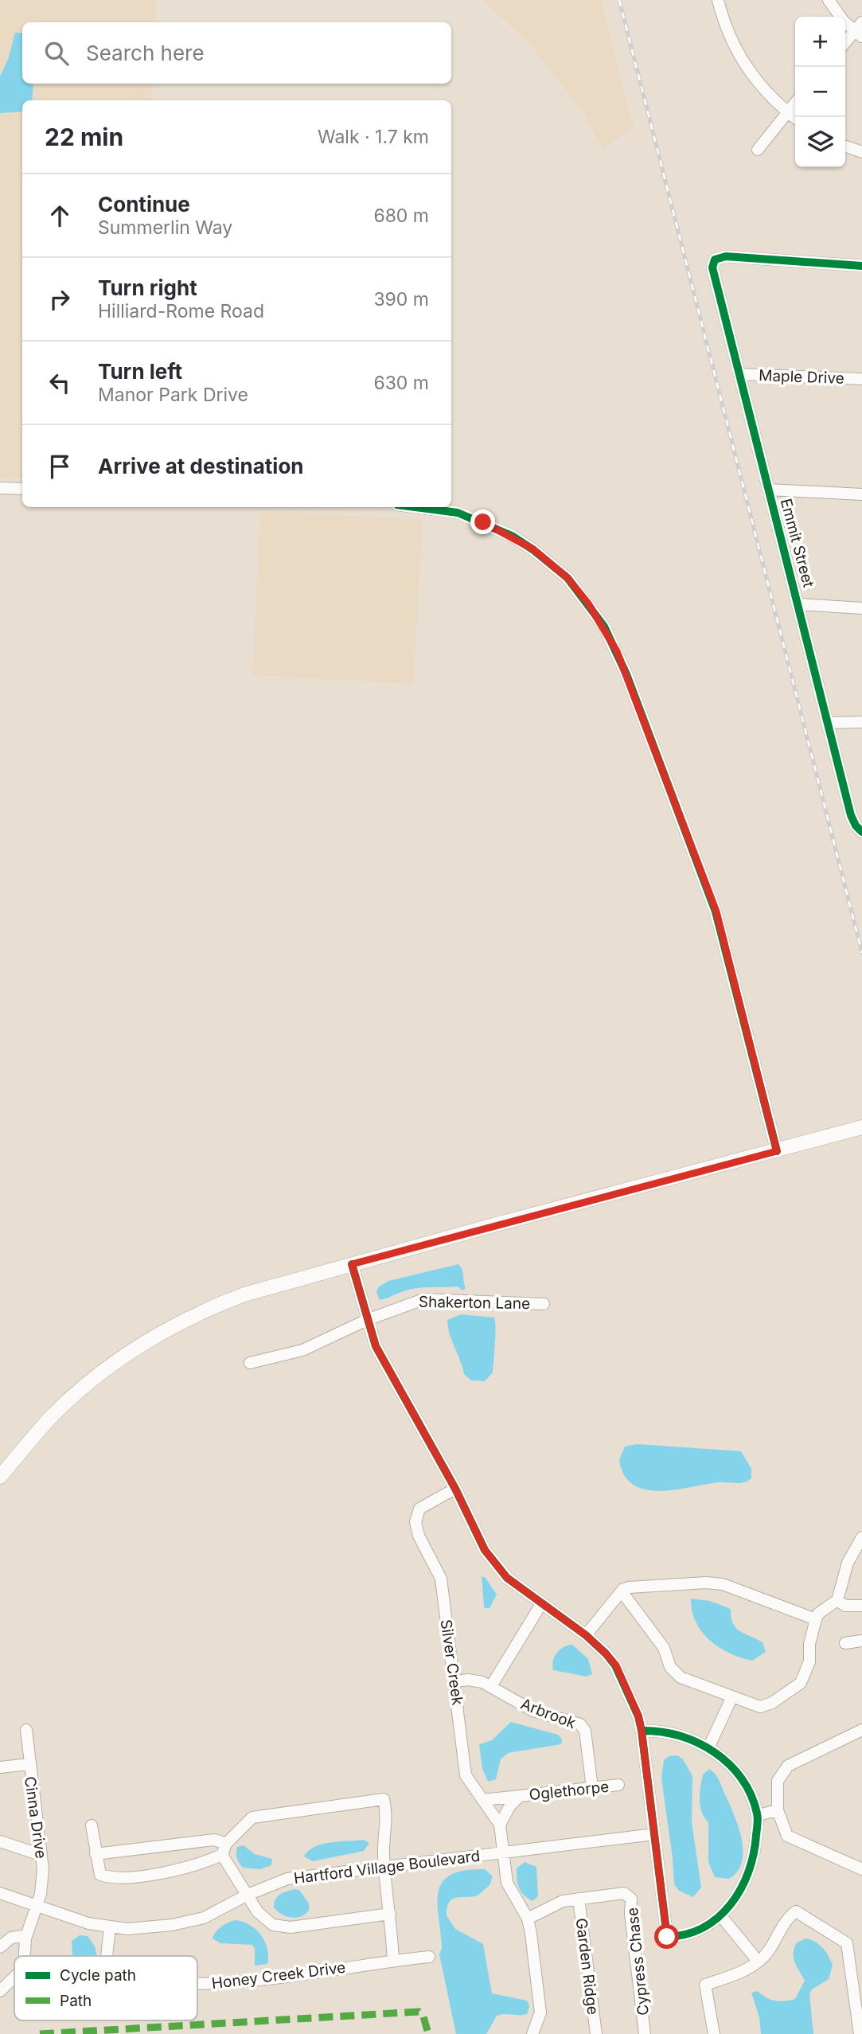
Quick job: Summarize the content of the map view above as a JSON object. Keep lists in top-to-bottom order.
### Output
{
  "streets": {
    "street": [
      "Maple Drive",
      "Emmit Street",
      "Shakerton Lane",
      "Silver Creek",
      "Arbrook",
      "Oglethorpe",
      "Cinna Drive",
      "Hartford Village Boulevard",
      "Cypress Chase",
      "Garden Ridge",
      "Honey Creek Drive"
    ]
  },
  "crossings": [
    ["Maple Drive", "Emmit Street"],
    ["Silver Creek", "Arbrook"],
    ["Silver Creek", "Oglethorpe"],
    ["Silver Creek", "Hartford Village Boulevard"],
    ["Silver Creek", "Cypress Chase"],
    ["Arbrook", "Oglethorpe"],
    ["Cinna Drive", "Hartford Village Boulevard"],
    ["Hartford Village Boulevard", "Honey Creek Drive"],
    ["Cypress Chase", "Garden Ridge"]
  ],
  "legend": ["Cycle path", "Path"],
  "page": {
    "map_buttons": ["+", "−"],
    "search": "Search here",
    "heading": ["22 min", "Walk · 1.7 km"],
    "list": [
      ["Continue", "Summerlin Way", "680 m"],
      ["Turn right", "Hilliard-Rome Road", "390 m"],
      ["Turn left", "Manor Park Drive", "630 m"],
      "Arrive at destination"
    ]
  }
}
